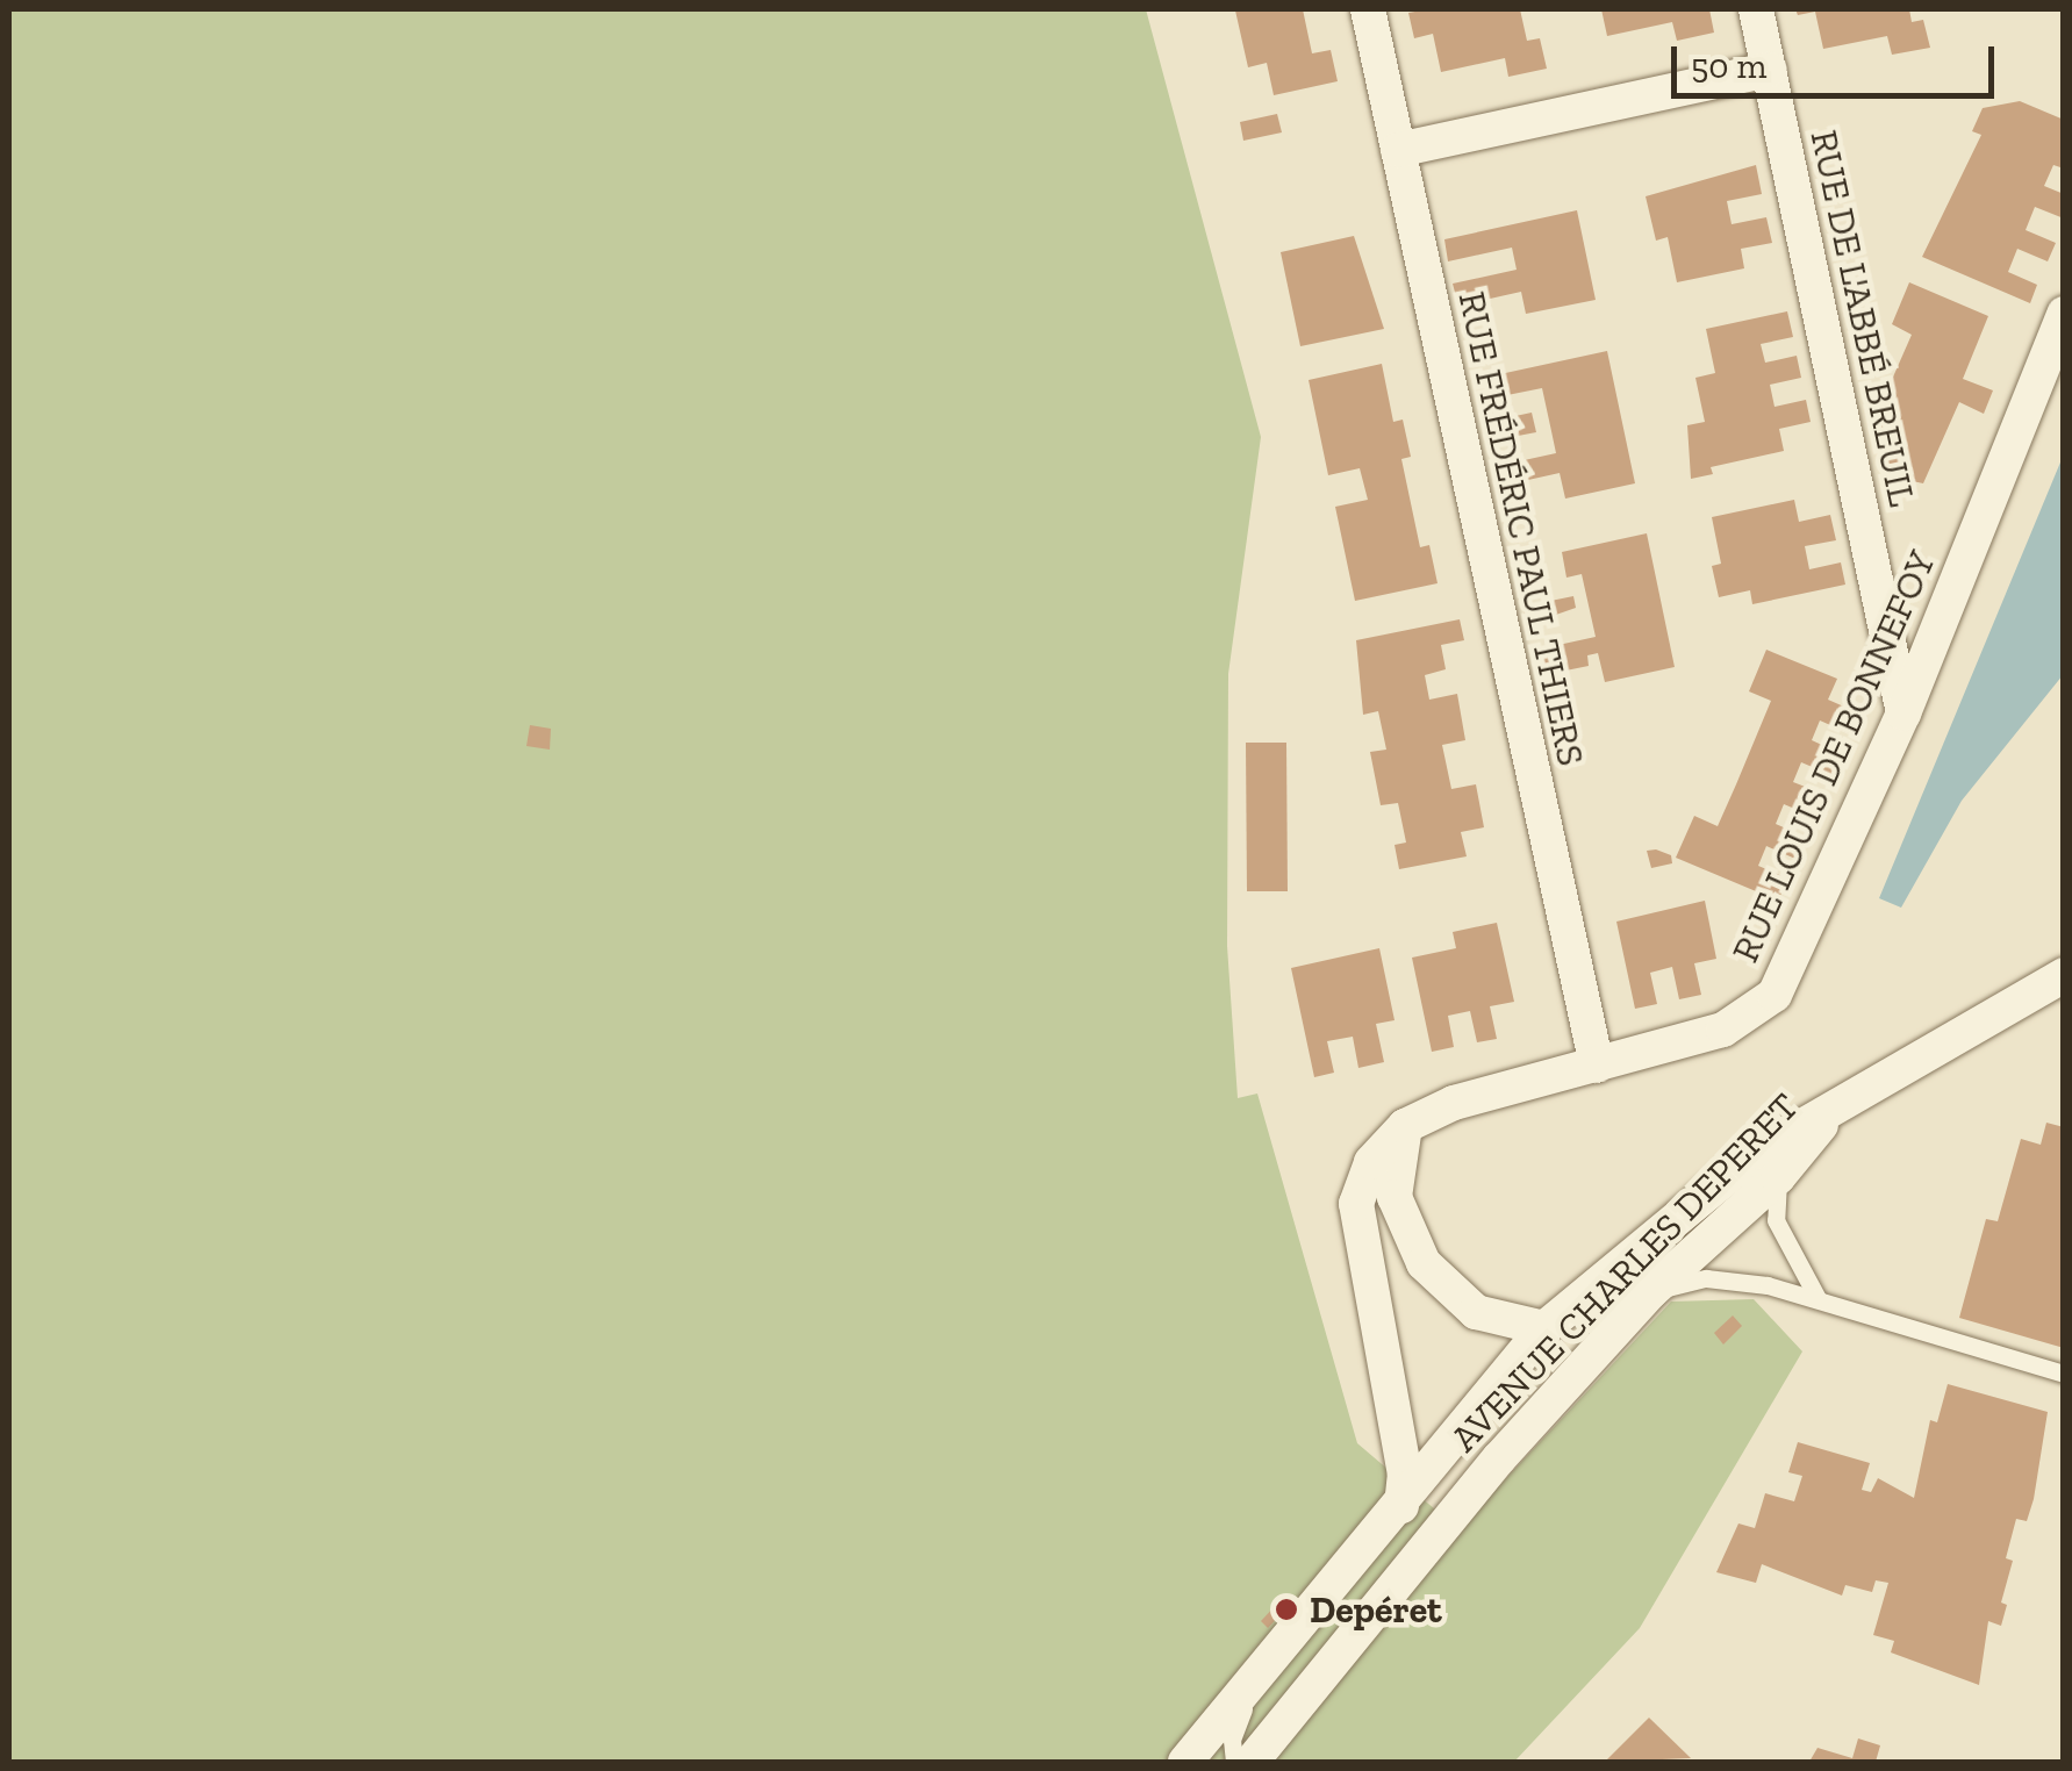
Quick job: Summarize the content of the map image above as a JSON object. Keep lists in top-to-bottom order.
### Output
{
  "streets": {
    "street": [
      "RUE DE L'ABBÉ BREUIL",
      "RUE FRÉDÉRIC PAUL THIERS",
      "RUE LOUIS DE BONNEFOY",
      "AVENUE CHARLES DEPERET"
    ]
  },
  "crossings": [
    ["RUE DE L'ABBÉ BREUIL", "RUE LOUIS DE BONNEFOY"],
    ["RUE FRÉDÉRIC PAUL THIERS", "RUE LOUIS DE BONNEFOY"],
    ["RUE LOUIS DE BONNEFOY", "AVENUE CHARLES DEPERET"]
  ],
  "places": ["Depéret"],
  "scale_bar": "50 m"
}
